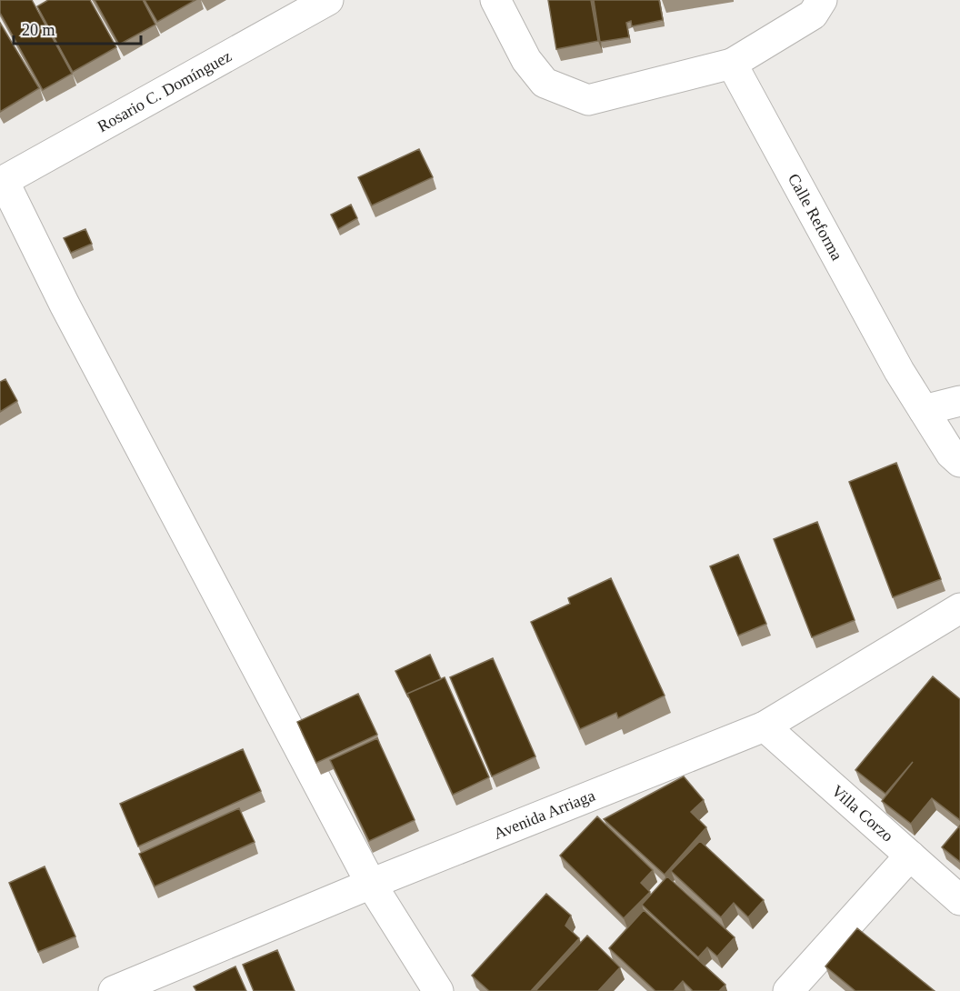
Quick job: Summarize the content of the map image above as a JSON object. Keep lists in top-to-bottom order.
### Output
{
  "streets": {
    "street": [
      "Rosario C. Domínguez",
      "Calle Reforma",
      "Villa Corzo",
      "Avenida Arriaga"
    ]
  },
  "crossings": [
    ["Villa Corzo", "Avenida Arriaga"]
  ],
  "scale_bar": "20 m"
}
